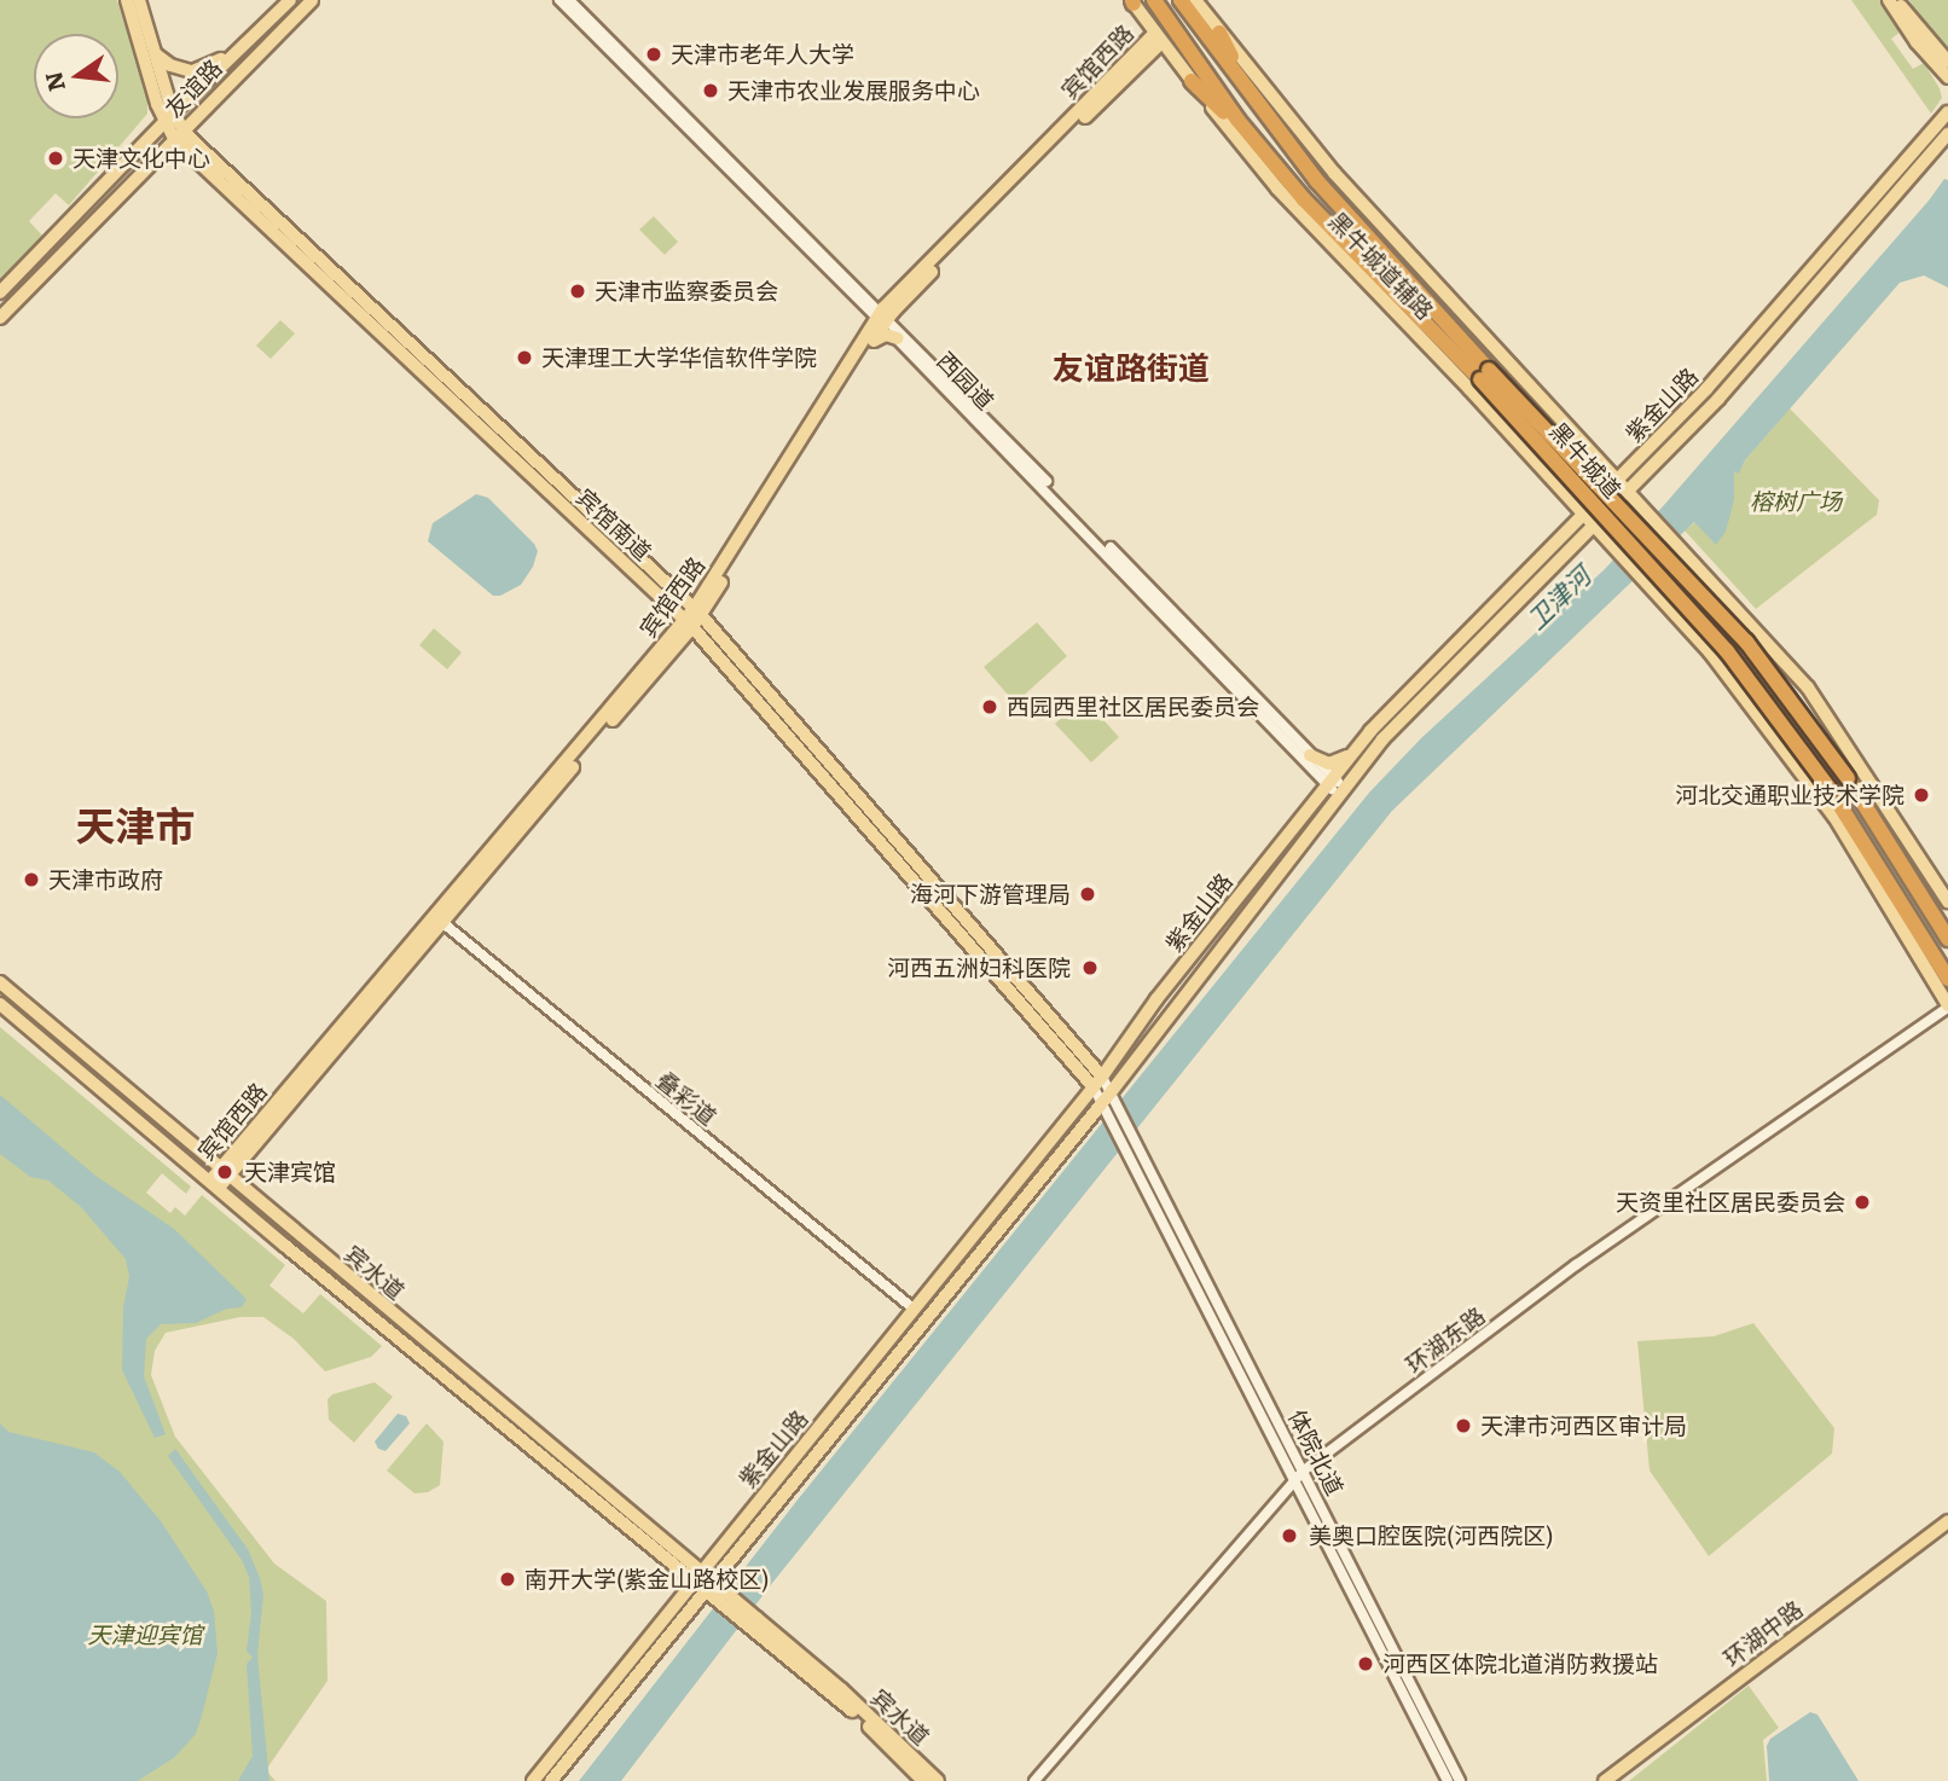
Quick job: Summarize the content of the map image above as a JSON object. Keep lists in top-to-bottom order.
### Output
{
  "streets": {
    "highway": ["黑牛城道"],
    "main road": [
      "宾馆西路",
      "友谊路",
      "黑牛城道辅路",
      "紫金山路",
      "宾馆南道",
      "宾水道",
      "环湖中路"
    ],
    "street": [
      "西园道",
      "叠彩道",
      "环湖东路",
      "体院北道"
    ]
  },
  "crossings": [
    ["宾馆西路", "黑牛城道辅路"],
    ["宾馆西路", "西园道"],
    ["宾馆西路", "宾馆南道"],
    ["宾馆西路", "叠彩道"],
    ["宾馆西路", "宾水道"],
    ["友谊路", "宾馆南道"],
    ["黑牛城道辅路", "紫金山路"],
    ["西园道", "紫金山路"],
    ["紫金山路", "宾馆南道"],
    ["紫金山路", "叠彩道"],
    ["紫金山路", "宾水道"],
    ["紫金山路", "体院北道"],
    ["环湖东路", "体院北道"]
  ],
  "districts": ["友谊路街道", "天津市"],
  "water": ["卫津河"],
  "parks": ["榕树广场", "天津迎宾馆"],
  "places": [
    "天津市老年人大学",
    "天津市农业发展服务中心",
    "天津文化中心",
    "天津市监察委员会",
    "天津理工大学华信软件学院",
    "西园西里社区居民委员会",
    "河北交通职业技术学院",
    "天津市政府",
    "海河下游管理局",
    "河西五洲妇科医院",
    "天津宾馆",
    "天资里社区居民委员会",
    "天津市河西区审计局",
    "美奥口腔医院(河西院区)",
    "南开大学(紫金山路校区)",
    "河西区体院北道消防救援站"
  ],
  "north": "left"
}
